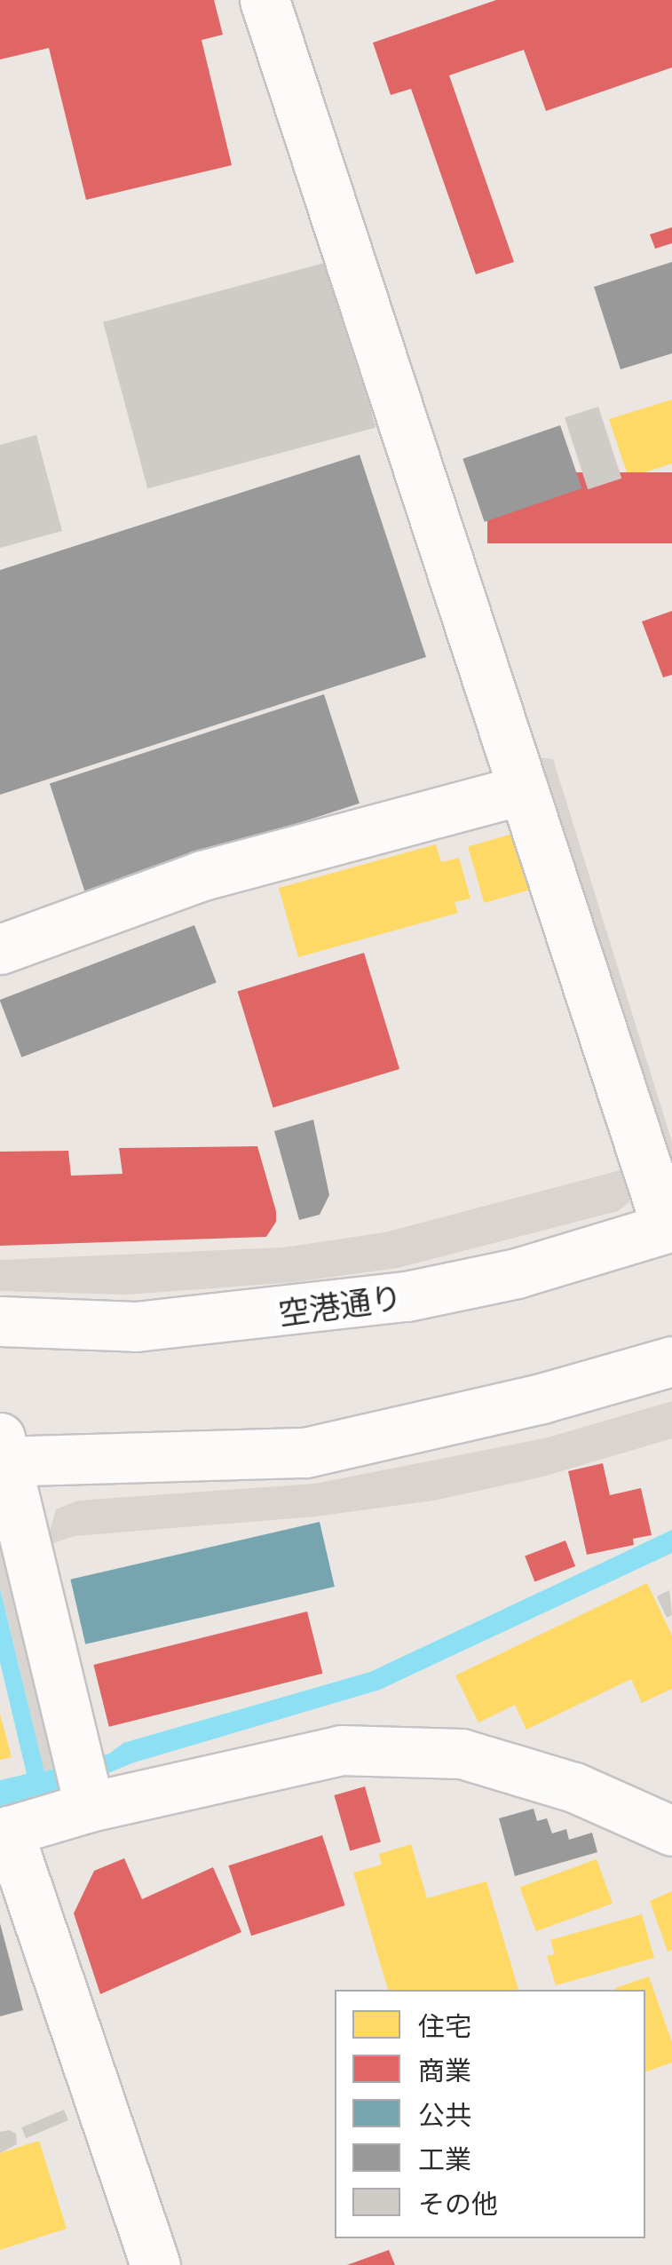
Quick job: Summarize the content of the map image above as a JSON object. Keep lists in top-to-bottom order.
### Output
{
  "streets": {
    "street": ["空港通り"]
  },
  "legend": [
    "住宅",
    "商業",
    "公共",
    "工業",
    "その他"
  ]
}
